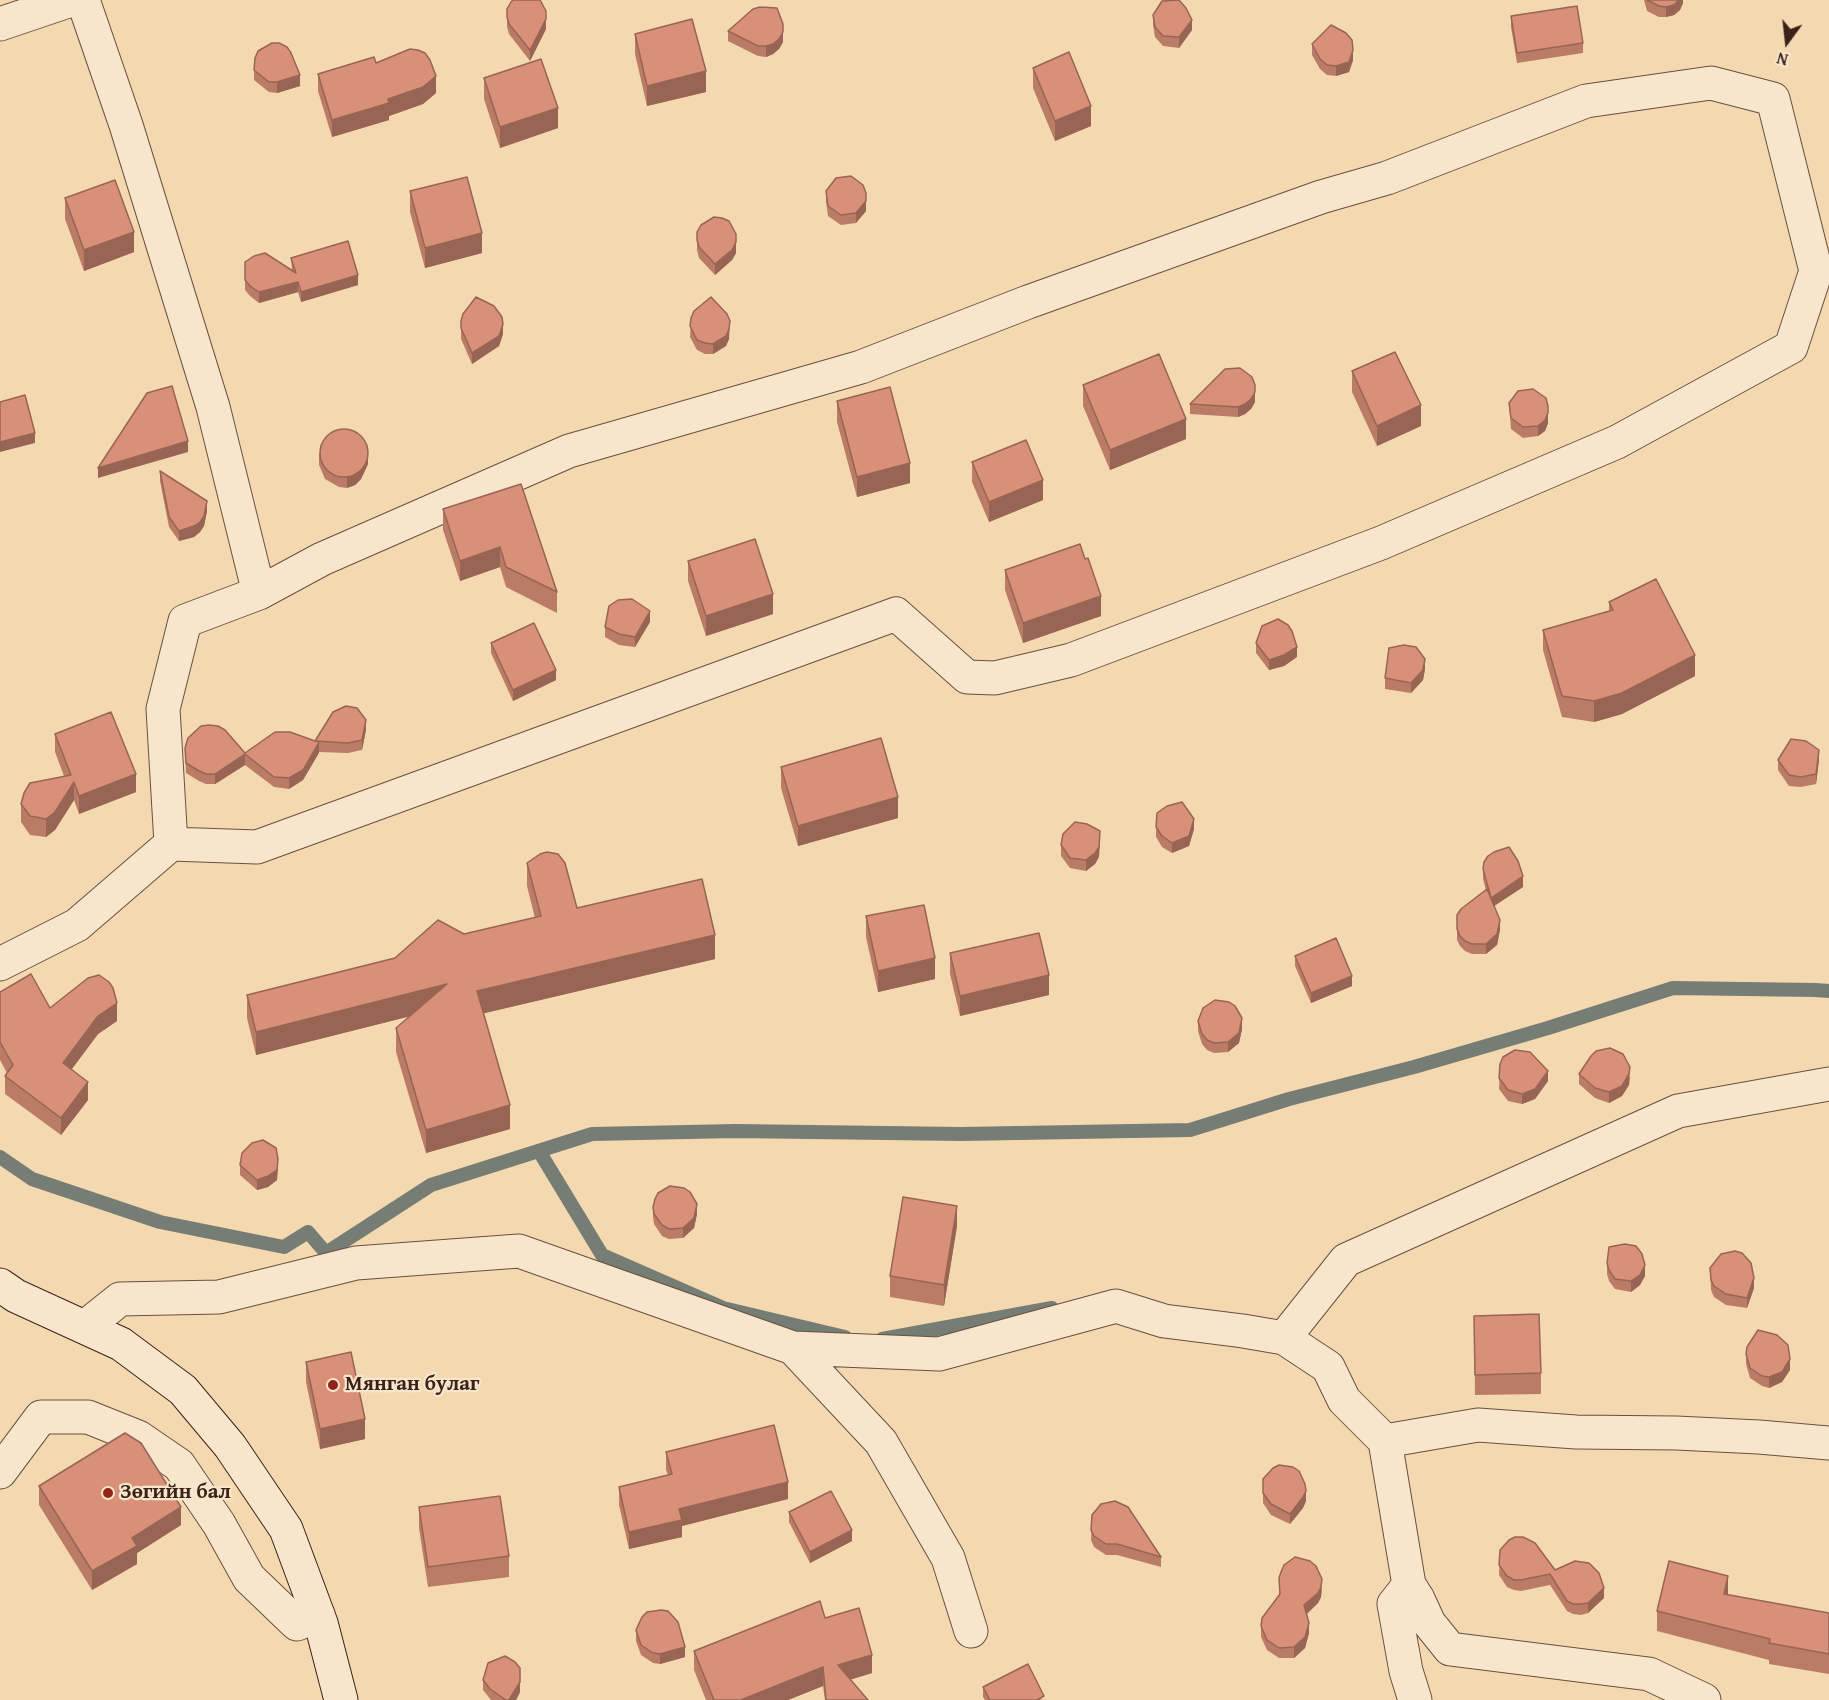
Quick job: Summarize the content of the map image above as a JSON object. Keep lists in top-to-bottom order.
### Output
{
  "places": ["Мянган булаг", "Зөгийн бал"],
  "north": "bottom"
}
